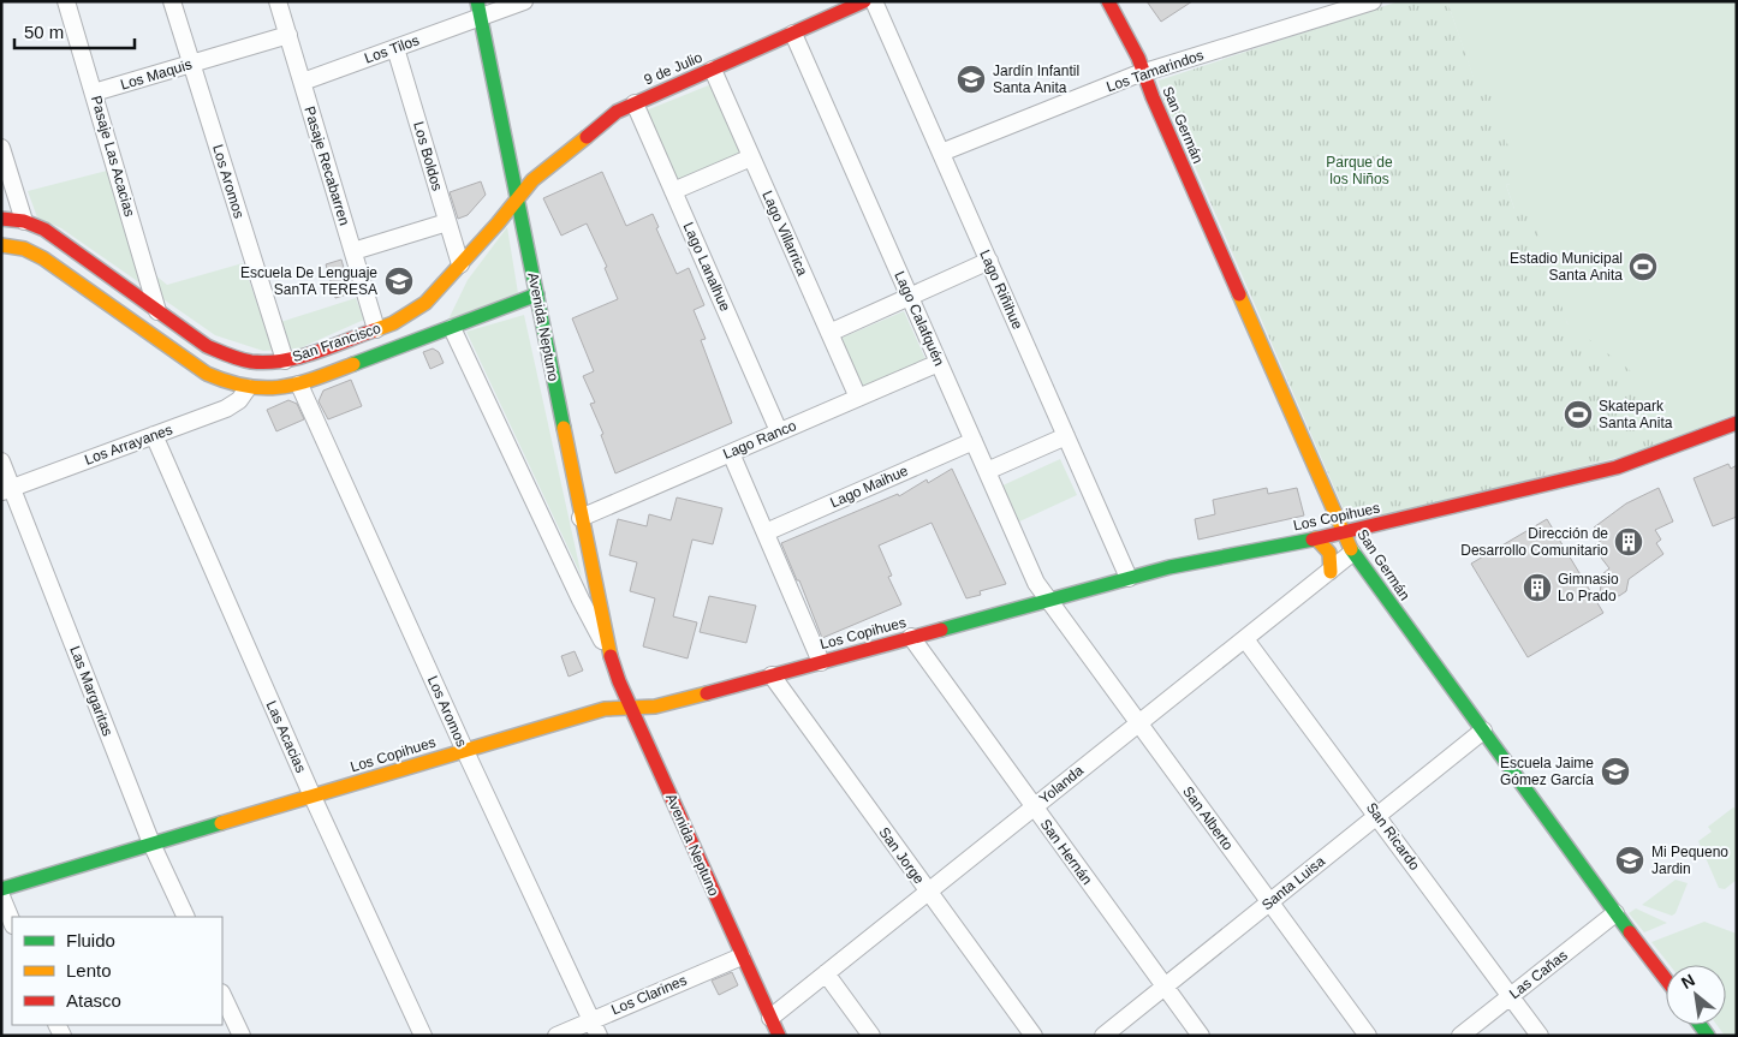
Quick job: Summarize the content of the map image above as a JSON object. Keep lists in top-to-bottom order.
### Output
{
  "streets": {
    "street": [
      "Los Tilos",
      "9 de Julio",
      "Los Tamarindos",
      "Los Maquis",
      "San Germán",
      "Pasaje Las Acacias",
      "Los Boldos",
      "Pasaje Recabarren",
      "Los Aromos",
      "Lago Villarrica",
      "Lago Lanalhue",
      "Lago Riñihue",
      "Lago Calafquén",
      "Avenida Neptuno",
      "San Francisco",
      "Lago Ranco",
      "Los Arrayanes",
      "Lago Maihue",
      "Los Copihues",
      "Las Margaritas",
      "Las Acacias",
      "Yolanda",
      "San Alberto",
      "San Ricardo",
      "San Hernán",
      "San Jorge",
      "Santa Luisa",
      "Las Cañas",
      "Los Clarines"
    ]
  },
  "crossings": [
    ["Los Tilos", "Los Boldos"],
    ["Los Tilos", "Pasaje Recabarren"],
    ["Los Tilos", "Avenida Neptuno"],
    ["9 de Julio", "Lago Villarrica"],
    ["9 de Julio", "Lago Lanalhue"],
    ["9 de Julio", "Lago Riñihue"],
    ["9 de Julio", "Lago Calafquén"],
    ["9 de Julio", "Avenida Neptuno"],
    ["9 de Julio", "San Francisco"],
    ["Los Tamarindos", "San Germán"],
    ["Los Tamarindos", "Lago Riñihue"],
    ["Los Maquis", "Pasaje Las Acacias"],
    ["Los Maquis", "Pasaje Recabarren"],
    ["Los Maquis", "Los Aromos"],
    ["San Germán", "Los Copihues"],
    ["San Germán", "Yolanda"],
    ["San Germán", "Santa Luisa"],
    ["San Germán", "Las Cañas"],
    ["Pasaje Las Acacias", "San Francisco"],
    ["Los Boldos", "San Francisco"],
    ["Pasaje Recabarren", "San Francisco"],
    ["Los Aromos", "San Francisco"],
    ["Los Aromos", "Los Copihues"],
    ["Los Aromos", "Los Clarines"],
    ["Lago Villarrica", "Lago Ranco"],
    ["Lago Lanalhue", "Lago Ranco"],
    ["Lago Riñihue", "Los Copihues"],
    ["Lago Calafquén", "Lago Ranco"],
    ["Lago Calafquén", "Lago Maihue"],
    ["Lago Calafquén", "Los Copihues"],
    ["Lago Calafquén", "San Alberto"],
    ["Avenida Neptuno", "San Francisco"],
    ["Avenida Neptuno", "Lago Ranco"],
    ["Avenida Neptuno", "Los Copihues"],
    ["Avenida Neptuno", "Yolanda"],
    ["Avenida Neptuno", "Los Clarines"],
    ["San Francisco", "Los Arrayanes"],
    ["Los Arrayanes", "Las Margaritas"],
    ["Los Arrayanes", "Las Acacias"],
    ["Los Copihues", "Las Margaritas"],
    ["Los Copihues", "Las Acacias"],
    ["Los Copihues", "San Alberto"],
    ["Los Copihues", "San Hernán"],
    ["Los Copihues", "San Jorge"],
    ["Yolanda", "San Alberto"],
    ["Yolanda", "San Ricardo"],
    ["Yolanda", "San Hernán"],
    ["Yolanda", "San Jorge"],
    ["San Alberto", "Santa Luisa"],
    ["San Ricardo", "Santa Luisa"],
    ["San Ricardo", "Las Cañas"],
    ["San Hernán", "Santa Luisa"]
  ],
  "parks": ["Parque de los Niños"],
  "places": {
    "school or university": [
      "Jardín Infantil Santa Anita",
      "Escuela De Lenguaje SanTA TERESA",
      "Escuela Jaime Gómez García",
      "Mi Pequeno Jardin"
    ],
    "sports": ["Estadio Municipal Santa Anita", "Skatepark Santa Anita"],
    "building": ["Dirección de Desarrollo Comunitario", "Gimnasio Lo Prado"]
  },
  "legend": ["Fluido", "Lento", "Atasco"],
  "scale_bar": "50 m",
  "north": "top left"
}
